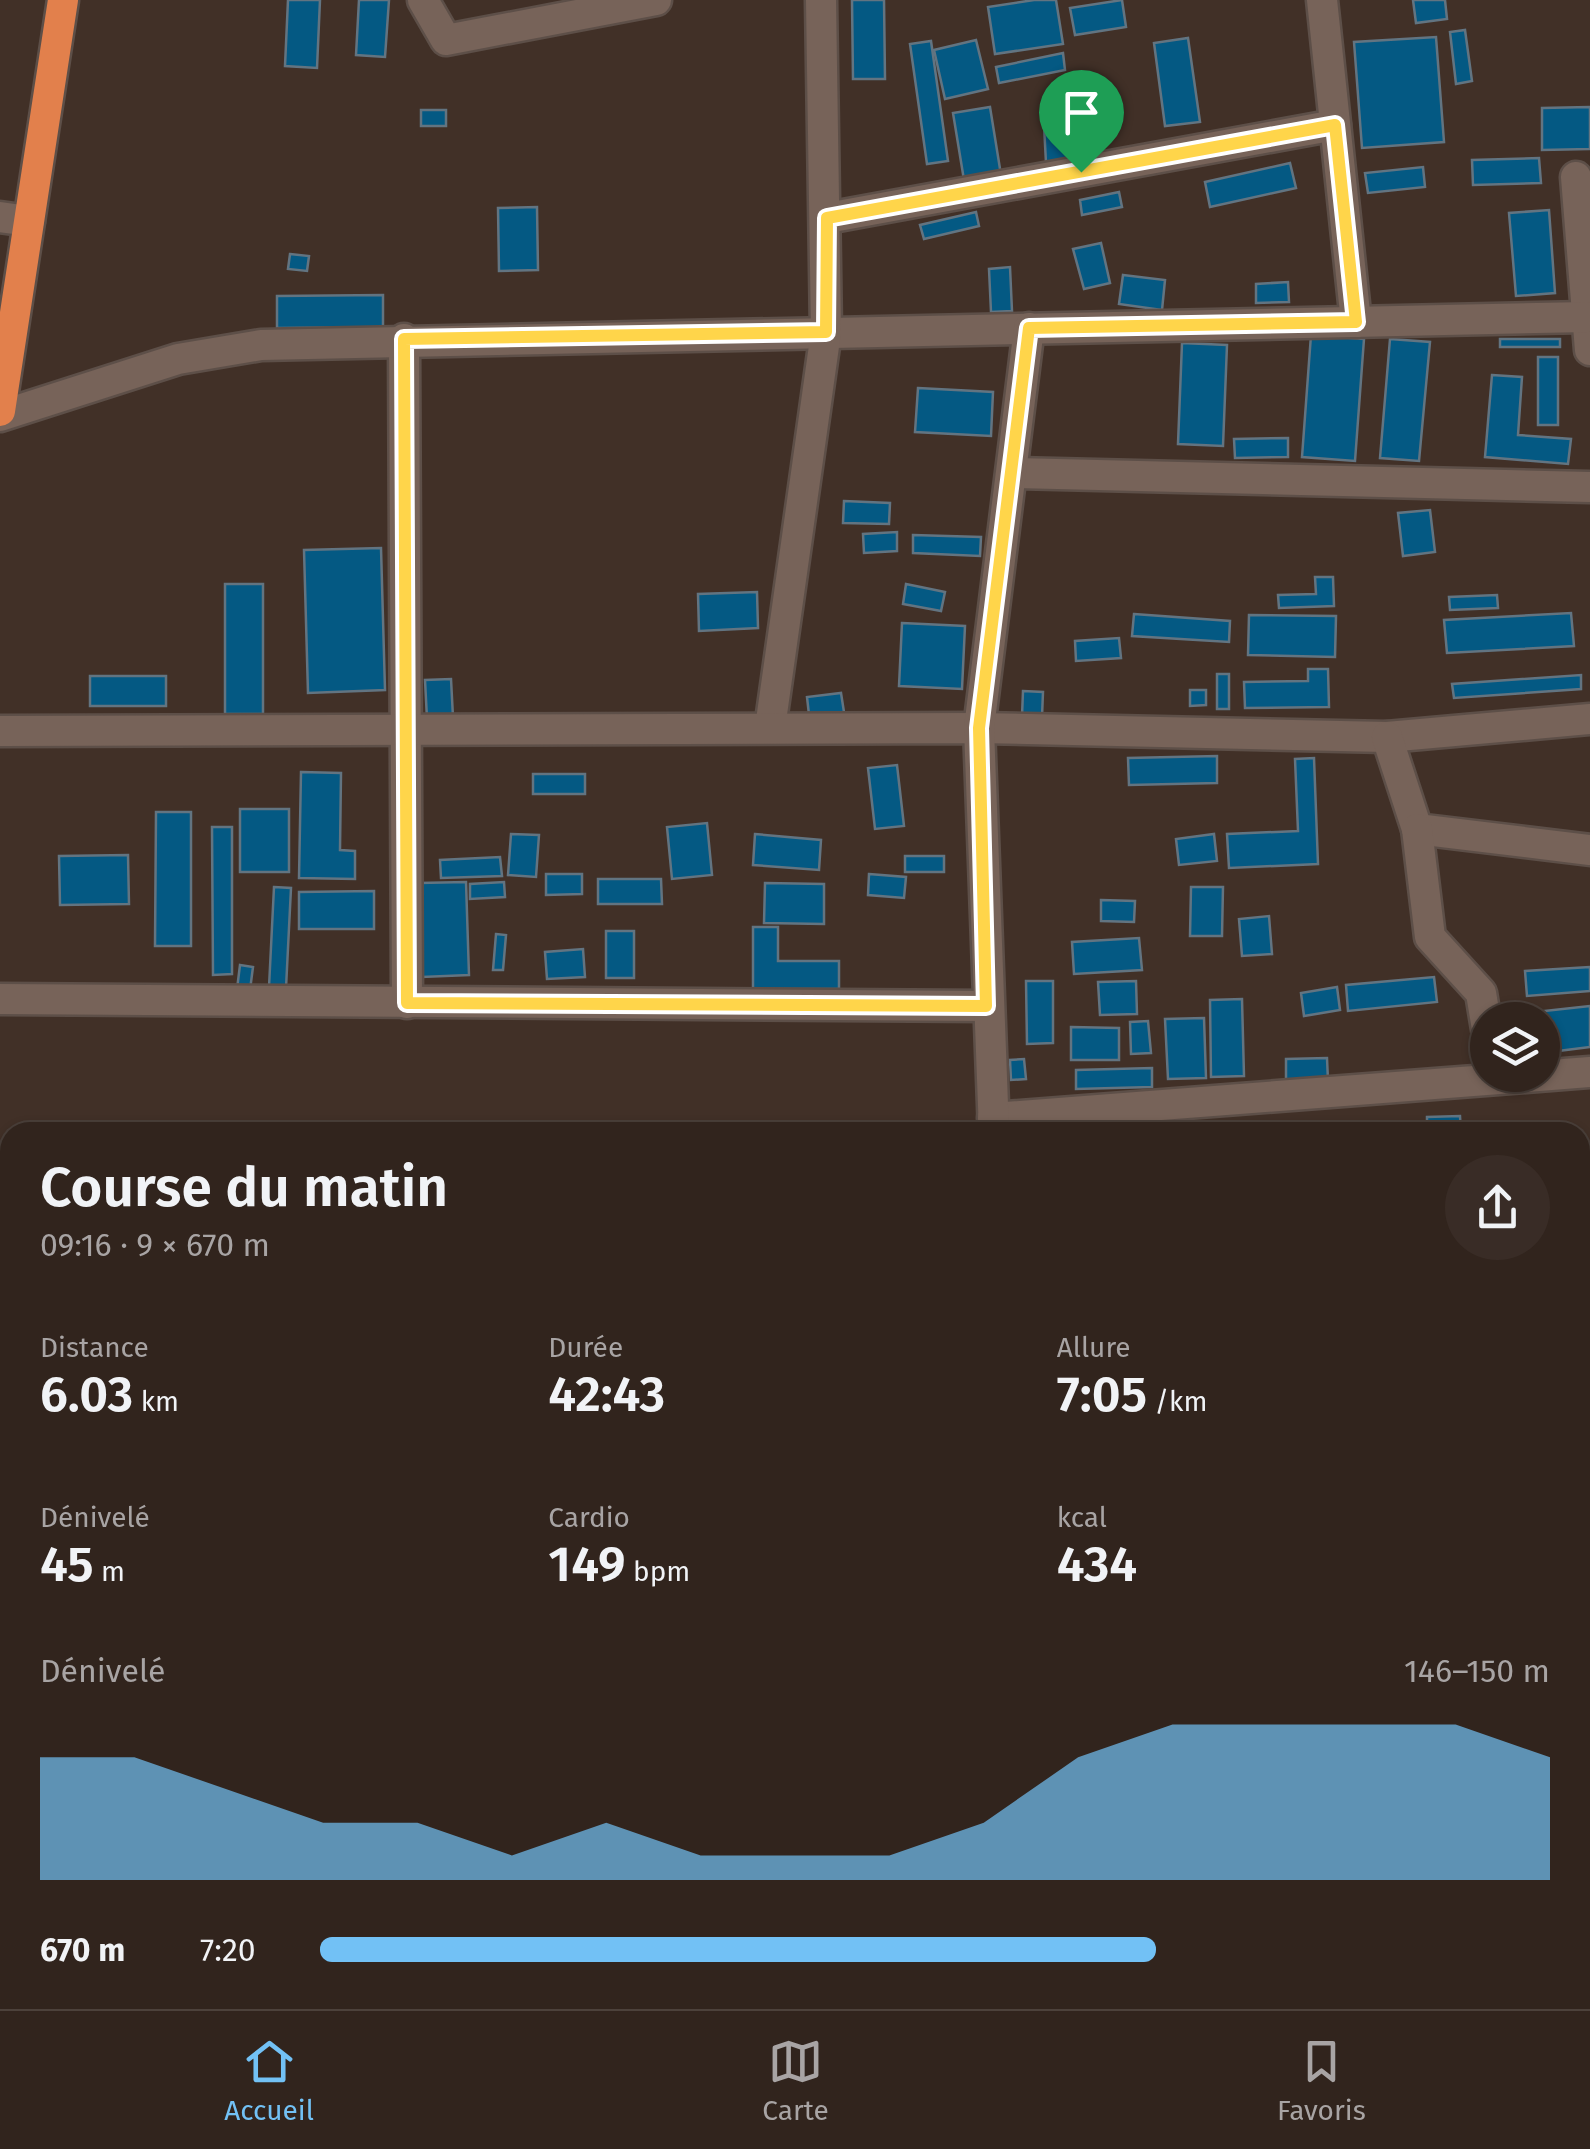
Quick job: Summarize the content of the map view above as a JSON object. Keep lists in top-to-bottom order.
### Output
{
  "page": {
    "heading": ["Course du matin", "09:16 · 9 × 670 m"],
    "stats": [
      ["Distance", "6.03 km"],
      ["Durée", "42:43"],
      ["Allure", "7:05 /km"],
      ["Dénivelé", "45 m"],
      ["Cardio", "149 bpm"],
      ["kcal", "434"]
    ],
    "chart": ["Dénivelé", "146–150 m"],
    "list": [
      {
        "name": "670 m",
        "note": "7:20"
      }
    ],
    "tabs": ["Accueil", "Carte", "Favoris"]
  }
}
